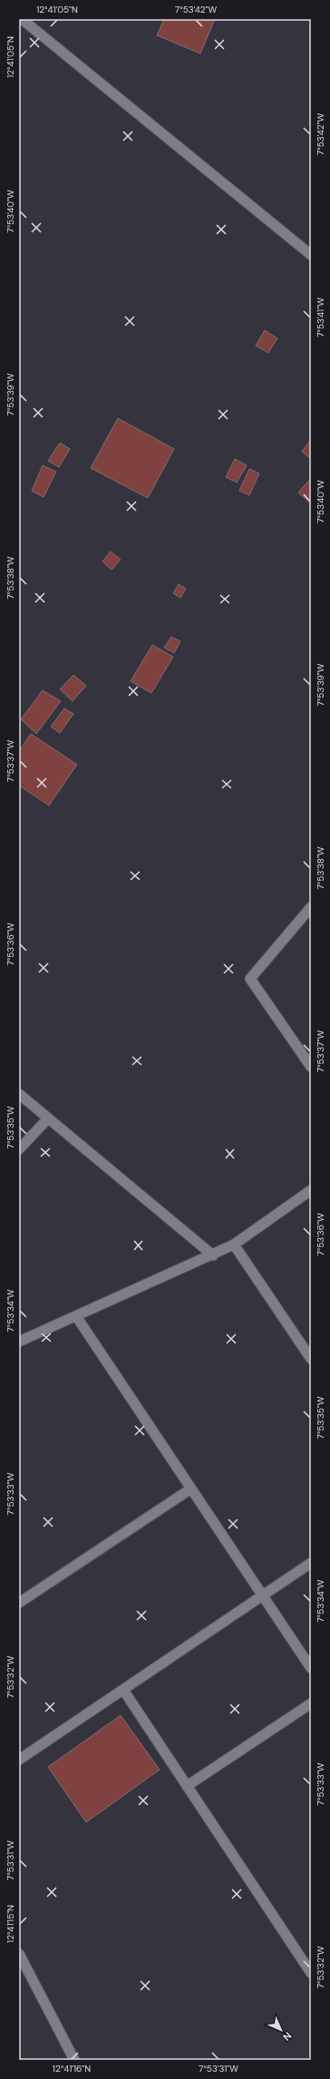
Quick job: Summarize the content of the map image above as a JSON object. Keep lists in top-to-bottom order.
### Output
{
  "north": "bottom right",
  "coordinates": [
    "12°41'05\"N",
    "7°53'42\"W",
    "7°53'40\"W",
    "7°53'41\"W",
    "7°53'39\"W",
    "7°53'38\"W",
    "7°53'37\"W",
    "7°53'36\"W",
    "7°53'35\"W",
    "7°53'34\"W",
    "7°53'33\"W",
    "7°53'32\"W",
    "7°53'31\"W",
    "12°41'15\"N",
    "12°41'16\"N"
  ]
}
